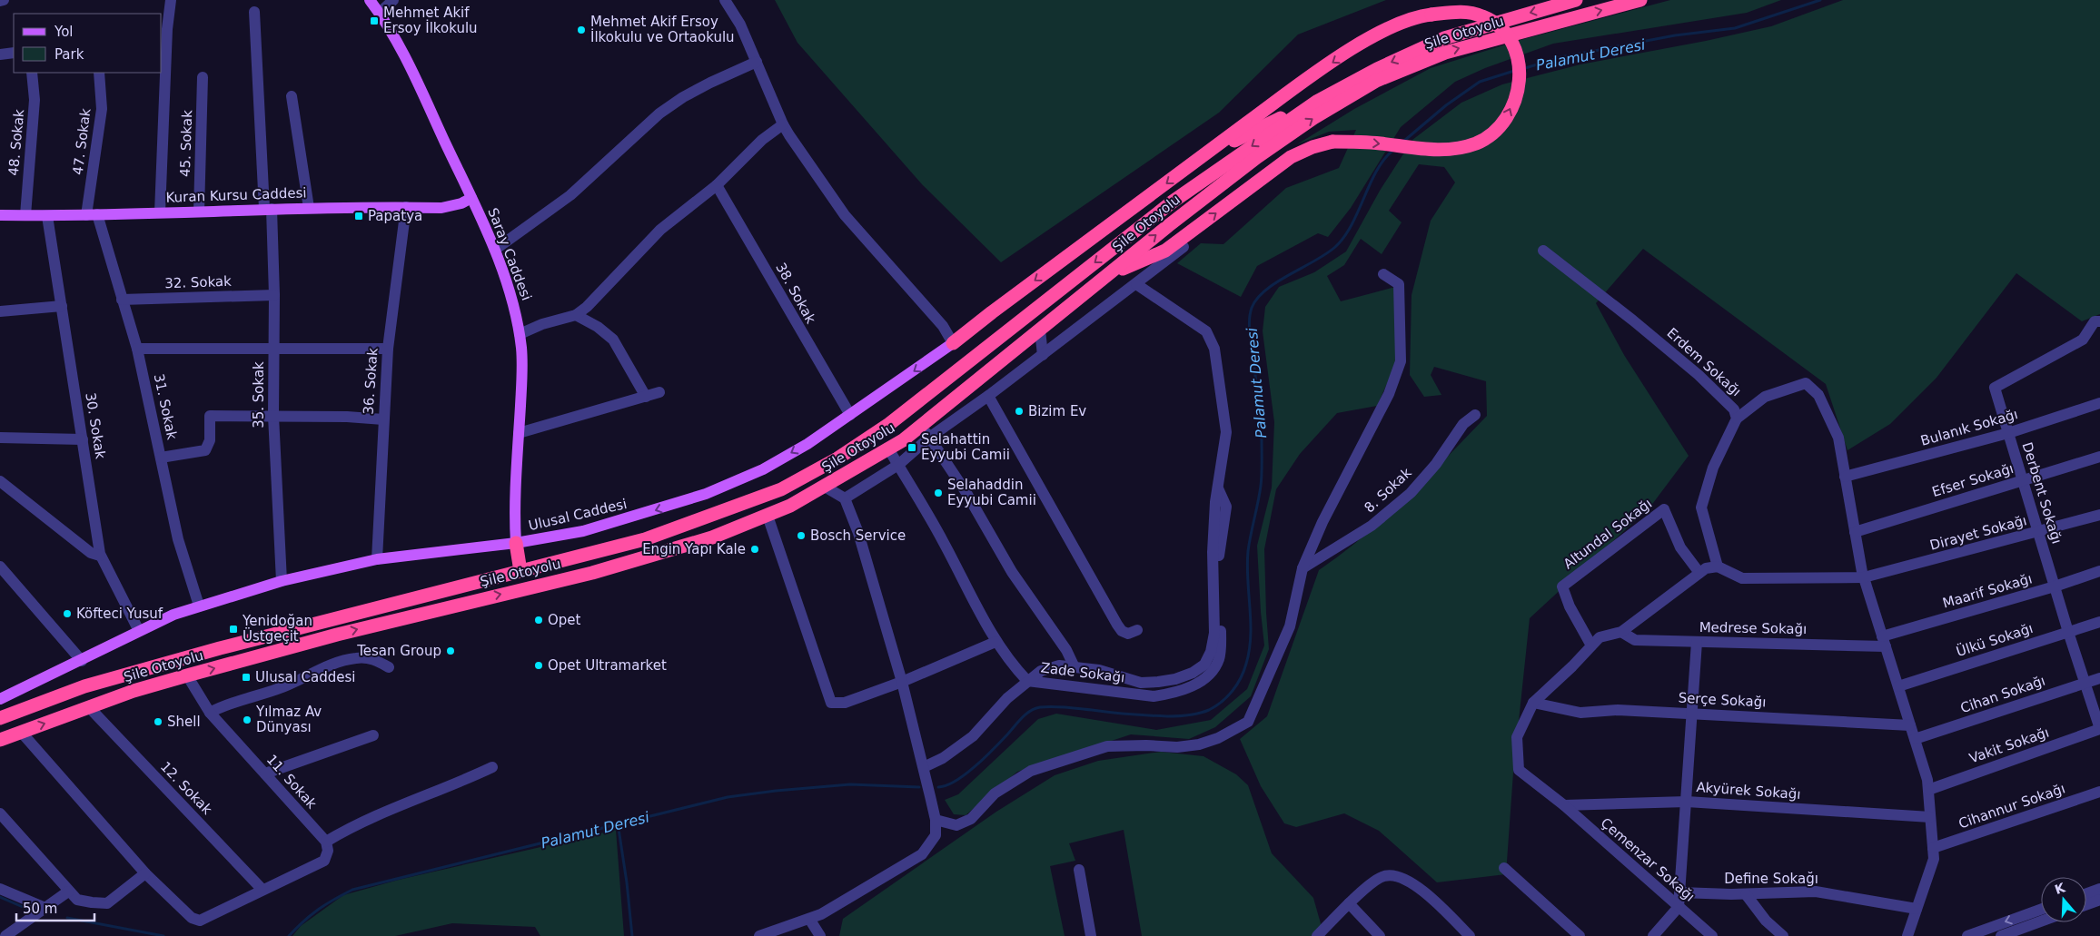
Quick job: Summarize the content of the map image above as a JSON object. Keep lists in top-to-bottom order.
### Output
{
  "streets": {
    "highway": ["Şile Otoyolu"],
    "main road": ["Kuran Kursu Caddesi", "Saray Caddesi", "Ulusal Caddesi"],
    "street": [
      "47. Sokak",
      "48. Sokak",
      "45. Sokak",
      "32. Sokak",
      "38. Sokak",
      "Erdem Sokağı",
      "36. Sokak",
      "35. Sokak",
      "31. Sokak",
      "30. Sokak",
      "Bulanık Sokağı",
      "Efser Sokağı",
      "8. Sokak",
      "Derbent Sokağı",
      "Dirayet Sokağı",
      "Altundal Sokağı",
      "Maarif Sokağı",
      "Medrese Sokağı",
      "Ülkü Sokağı",
      "Zade Sokağı",
      "Cihan Sokağı",
      "Serçe Sokağı",
      "Vakit Sokağı",
      "11. Sokak",
      "12. Sokak",
      "Akyürek Sokağı",
      "Cihannur Sokağı",
      "Çemenzar Sokağı",
      "Define Sokağı"
    ]
  },
  "crossings": [
    ["Şile Otoyolu", "Zade Sokağı"],
    ["Şile Otoyolu", "11. Sokak"],
    ["Şile Otoyolu", "12. Sokak"],
    ["47. Sokak", "Kuran Kursu Caddesi"],
    ["47. Sokak", "31. Sokak"],
    ["48. Sokak", "Kuran Kursu Caddesi"],
    ["45. Sokak", "Kuran Kursu Caddesi"],
    ["Kuran Kursu Caddesi", "Saray Caddesi"],
    ["Kuran Kursu Caddesi", "36. Sokak"],
    ["Kuran Kursu Caddesi", "35. Sokak"],
    ["Kuran Kursu Caddesi", "31. Sokak"],
    ["Kuran Kursu Caddesi", "30. Sokak"],
    ["Saray Caddesi", "Ulusal Caddesi"],
    ["32. Sokak", "35. Sokak"],
    ["32. Sokak", "31. Sokak"],
    ["38. Sokak", "Ulusal Caddesi"],
    ["36. Sokak", "Ulusal Caddesi"],
    ["35. Sokak", "Ulusal Caddesi"],
    ["31. Sokak", "Ulusal Caddesi"],
    ["30. Sokak", "Ulusal Caddesi"],
    ["Bulanık Sokağı", "Derbent Sokağı"],
    ["Efser Sokağı", "Derbent Sokağı"],
    ["Derbent Sokağı", "Dirayet Sokağı"],
    ["Derbent Sokağı", "Maarif Sokağı"],
    ["Derbent Sokağı", "Ülkü Sokağı"],
    ["Derbent Sokağı", "Cihan Sokağı"],
    ["Derbent Sokağı", "Vakit Sokağı"],
    ["Maarif Sokağı", "Medrese Sokağı"],
    ["Akyürek Sokağı", "Çemenzar Sokağı"]
  ],
  "one_way": ["Ulusal Caddesi"],
  "water": ["Palamut Deresi"],
  "places": {
    "transit": [
      "Mehmet Akif Ersoy İlkokulu",
      "Papatya",
      "Selahattin Eyyubi Camii",
      "Yenidoğan Üstgeçit",
      "Ulusal Caddesi"
    ],
    "other": [
      "Mehmet Akif Ersoy İlkokulu ve Ortaokulu",
      "Bizim Ev",
      "Selahaddin Eyyubi Camii",
      "Bosch Service",
      "Engin Yapı Kale",
      "Köfteci Yusuf",
      "Opet",
      "Tesan Group",
      "Opet Ultramarket",
      "Yılmaz Av Dünyası",
      "Shell"
    ]
  },
  "legend": ["Yol", "Park"],
  "scale_bar": "50 m",
  "north": "top"
}
